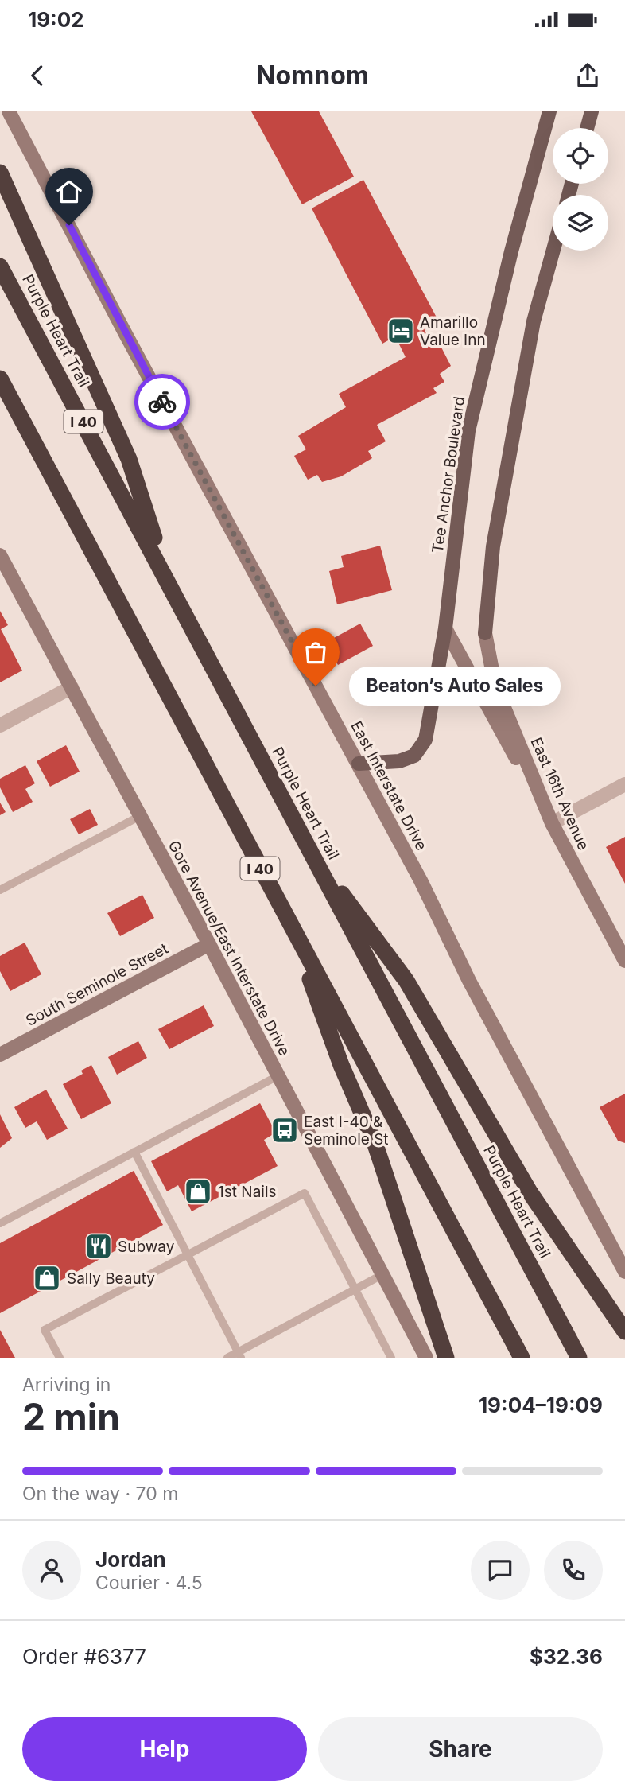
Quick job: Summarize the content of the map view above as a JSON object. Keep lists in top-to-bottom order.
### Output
{
  "streets": {
    "highway": ["Purple Heart Trail", "I 40"],
    "main road": [
      "Tee Anchor Boulevard",
      "East Interstate Drive",
      "East 16th Avenue",
      "Gore Avenue/East Interstate Drive",
      "South Seminole Street"
    ]
  },
  "crossings": [
    ["Tee Anchor Boulevard", "East Interstate Drive"],
    ["Gore Avenue/East Interstate Drive", "South Seminole Street"]
  ],
  "places": {
    "hotel": ["Amarillo Value Inn"],
    "other": ["Beaton’s Auto Sales"],
    "bus stop": ["East I-40 & Seminole St"],
    "shop": ["1st Nails", "Sally Beauty"],
    "restaurant": ["Subway"]
  },
  "page": {
    "status": "19:02",
    "header": "Nomnom",
    "bubble": "Beaton’s Auto Sales",
    "heading": ["2 min", "Arriving in", "19:04–19:09"],
    "panel": [
      "Jordan",
      "Courier · 4.5",
      "Order #6377",
      "$32.36"
    ],
    "bar": "On the way · 70 m",
    "buttons": ["Help", "Share"]
  }
}
